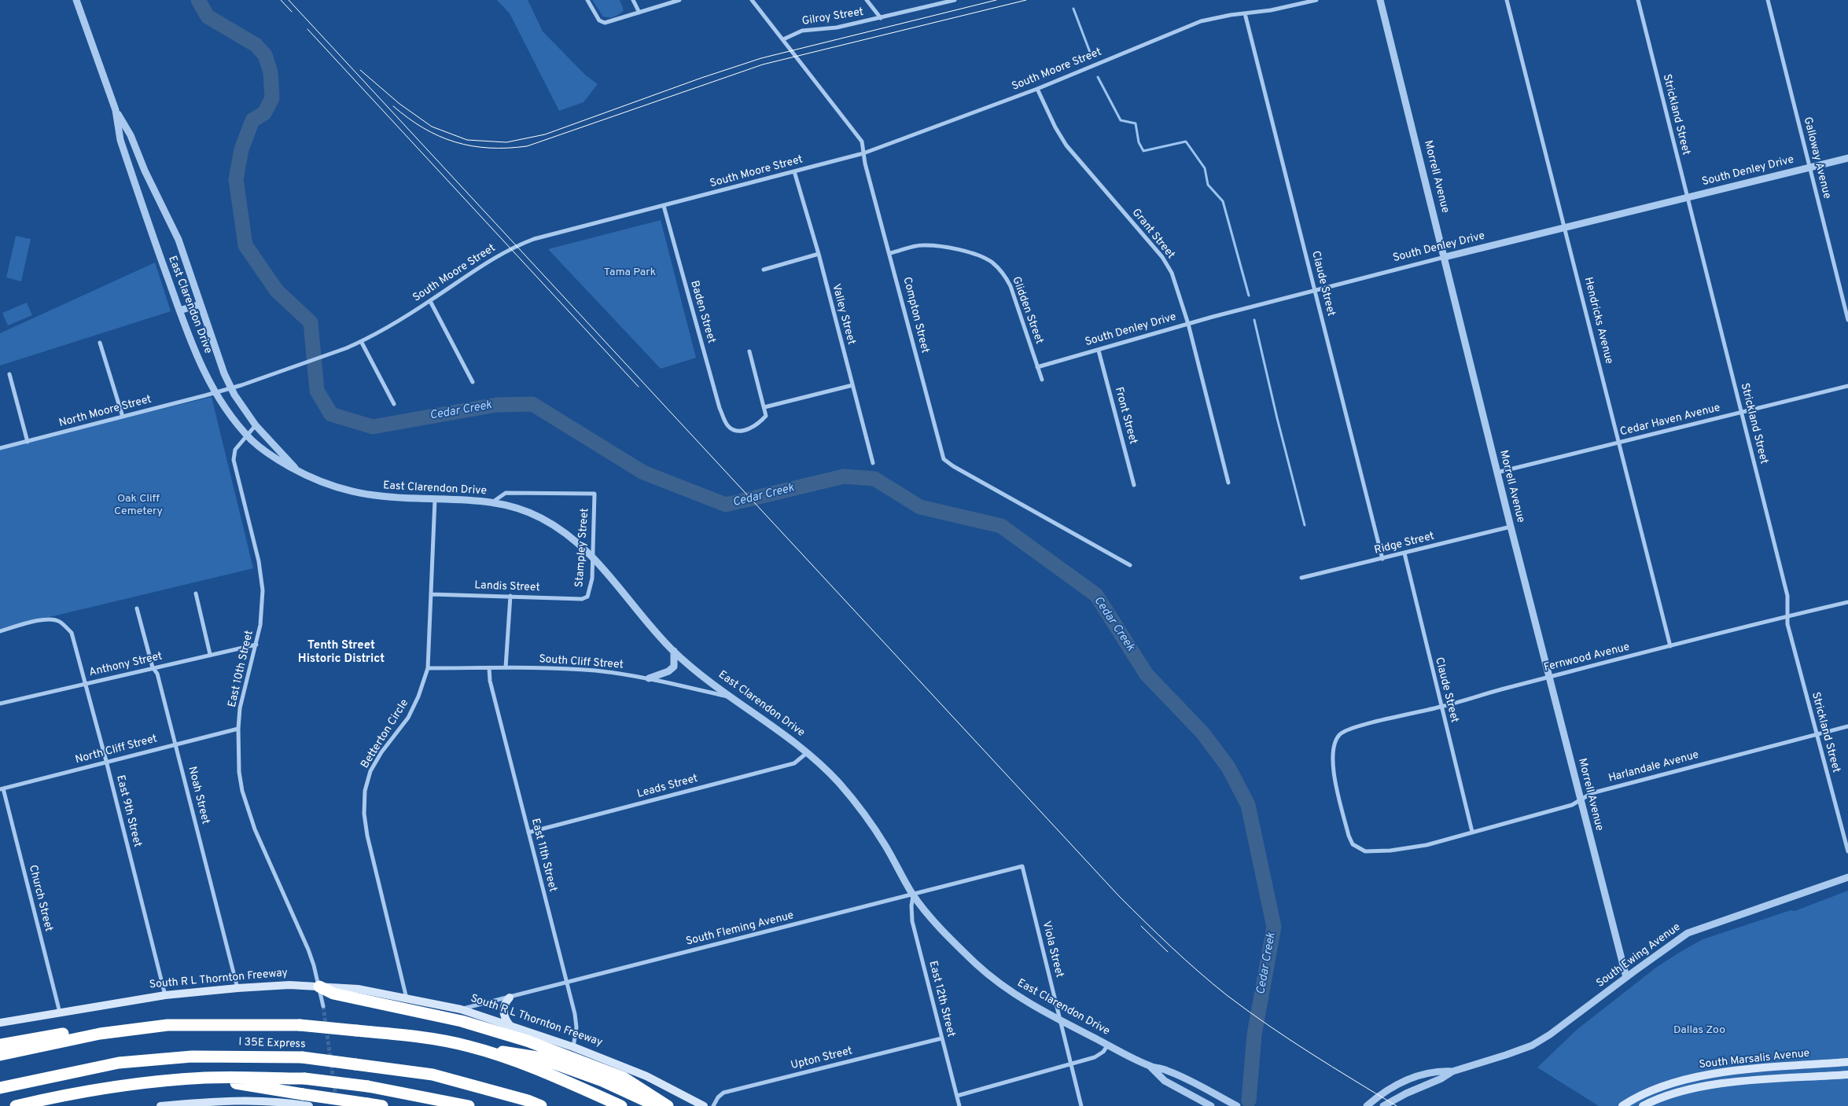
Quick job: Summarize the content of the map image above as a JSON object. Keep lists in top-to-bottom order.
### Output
{
  "streets": {
    "highway": ["I 35E Express"],
    "main road": ["South R L Thornton Freeway", "South Marsalis Avenue"],
    "street": [
      "Gilroy Street",
      "South Moore Street",
      "Strickland Street",
      "Galloway Avenue",
      "South Denley Drive",
      "Morrell Avenue",
      "Grant Street",
      "Claude Street",
      "East Clarendon Drive",
      "Glidden Street",
      "Baden Street",
      "Valley Street",
      "Compton Street",
      "Hendricks Avenue",
      "North Moore Street",
      "Front Street",
      "Cedar Haven Avenue",
      "Ridge Street",
      "Stampley Street",
      "Landis Street",
      "Fernwood Avenue",
      "South Cliff Street",
      "Anthony Street",
      "East 10th Street",
      "Betterton Circle",
      "North Cliff Street",
      "Harlandale Avenue",
      "Leads Street",
      "Noah Street",
      "East 9th Street",
      "East 11th Street",
      "Church Street",
      "South Fleming Avenue",
      "Viola Street",
      "South Ewing Avenue",
      "East 12th Street",
      "Upton Street"
    ]
  },
  "crossings": [
    ["Gilroy Street", "Compton Street"],
    ["South Moore Street", "Grant Street"],
    ["South Moore Street", "Claude Street"],
    ["South Moore Street", "East Clarendon Drive"],
    ["South Moore Street", "Baden Street"],
    ["South Moore Street", "Valley Street"],
    ["South Moore Street", "Compton Street"],
    ["South Moore Street", "North Moore Street"],
    ["Strickland Street", "South Denley Drive"],
    ["Strickland Street", "Cedar Haven Avenue"],
    ["Strickland Street", "Fernwood Avenue"],
    ["Strickland Street", "Harlandale Avenue"],
    ["Galloway Avenue", "South Denley Drive"],
    ["South Denley Drive", "Morrell Avenue"],
    ["South Denley Drive", "Grant Street"],
    ["South Denley Drive", "Claude Street"],
    ["South Denley Drive", "Glidden Street"],
    ["South Denley Drive", "Hendricks Avenue"],
    ["South Denley Drive", "Front Street"],
    ["Morrell Avenue", "Cedar Haven Avenue"],
    ["Morrell Avenue", "Ridge Street"],
    ["Morrell Avenue", "Fernwood Avenue"],
    ["Morrell Avenue", "Harlandale Avenue"],
    ["Morrell Avenue", "South Ewing Avenue"],
    ["Claude Street", "Ridge Street"],
    ["Claude Street", "Fernwood Avenue"],
    ["Claude Street", "Harlandale Avenue"],
    ["East Clarendon Drive", "North Moore Street"],
    ["East Clarendon Drive", "Stampley Street"],
    ["East Clarendon Drive", "South Cliff Street"],
    ["East Clarendon Drive", "East 10th Street"],
    ["East Clarendon Drive", "Betterton Circle"],
    ["East Clarendon Drive", "Leads Street"],
    ["East Clarendon Drive", "South Fleming Avenue"],
    ["East Clarendon Drive", "Viola Street"],
    ["East Clarendon Drive", "East 12th Street"],
    ["Glidden Street", "Compton Street"],
    ["Hendricks Avenue", "Cedar Haven Avenue"],
    ["Hendricks Avenue", "Fernwood Avenue"],
    ["Stampley Street", "Landis Street"],
    ["Landis Street", "Betterton Circle"],
    ["Fernwood Avenue", "Harlandale Avenue"],
    ["South Cliff Street", "Betterton Circle"],
    ["South Cliff Street", "East 11th Street"],
    ["Anthony Street", "East 10th Street"],
    ["Anthony Street", "Noah Street"],
    ["Anthony Street", "East 9th Street"],
    ["East 10th Street", "North Cliff Street"],
    ["East 10th Street", "South R L Thornton Freeway"],
    ["Betterton Circle", "South R L Thornton Freeway"],
    ["North Cliff Street", "Noah Street"],
    ["North Cliff Street", "East 9th Street"],
    ["North Cliff Street", "Church Street"],
    ["Leads Street", "East 11th Street"],
    ["Noah Street", "South R L Thornton Freeway"],
    ["East 9th Street", "South R L Thornton Freeway"],
    ["East 11th Street", "South Fleming Avenue"],
    ["East 11th Street", "South R L Thornton Freeway"],
    ["Church Street", "South R L Thornton Freeway"],
    ["South Fleming Avenue", "Viola Street"],
    ["South Fleming Avenue", "South R L Thornton Freeway"],
    ["South Fleming Avenue", "East 12th Street"],
    ["East 12th Street", "Upton Street"]
  ],
  "districts": ["Tenth Street Historic District"],
  "water": ["Cedar Creek"],
  "parks": ["Tama Park", "Oak Cliff Cemetery", "Dallas Zoo"]
}
